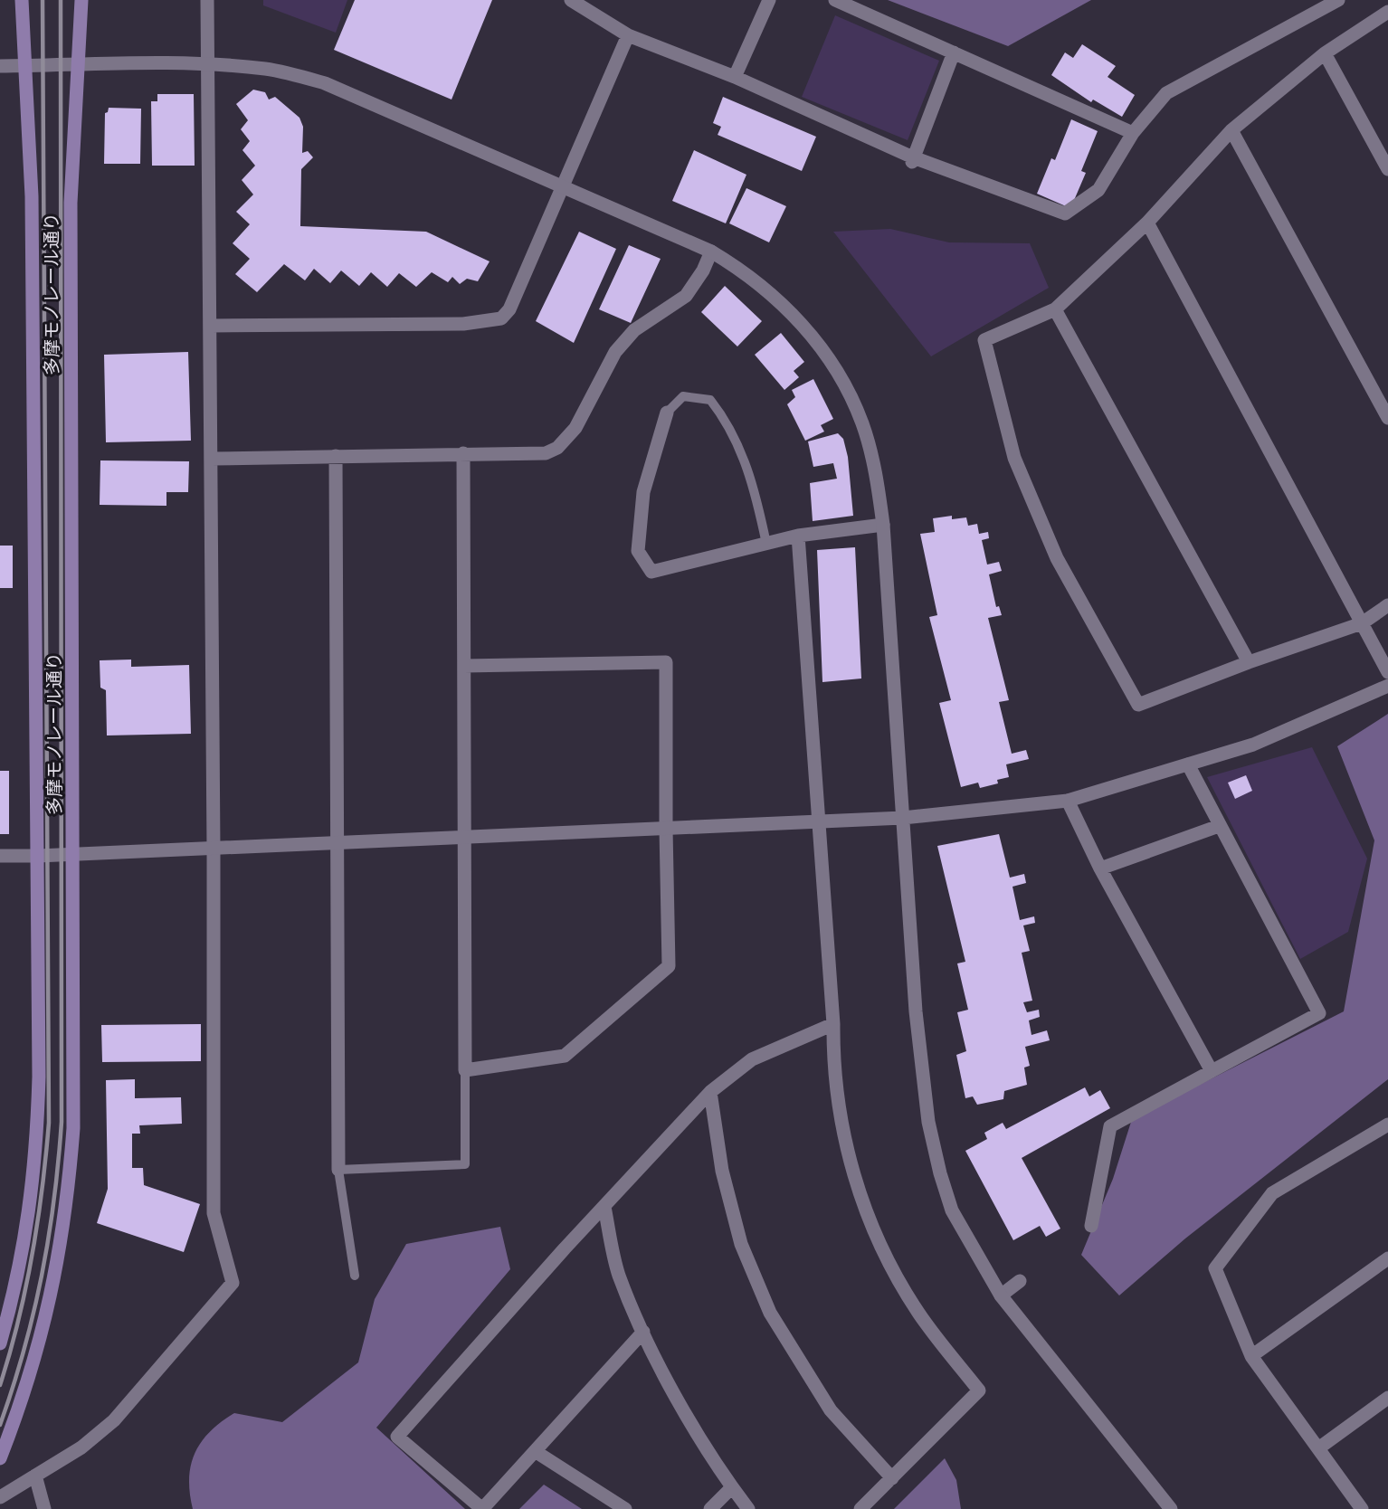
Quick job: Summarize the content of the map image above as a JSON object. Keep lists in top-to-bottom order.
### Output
{
  "streets": {
    "main road": ["多摩モノレール通り"]
  }
}
